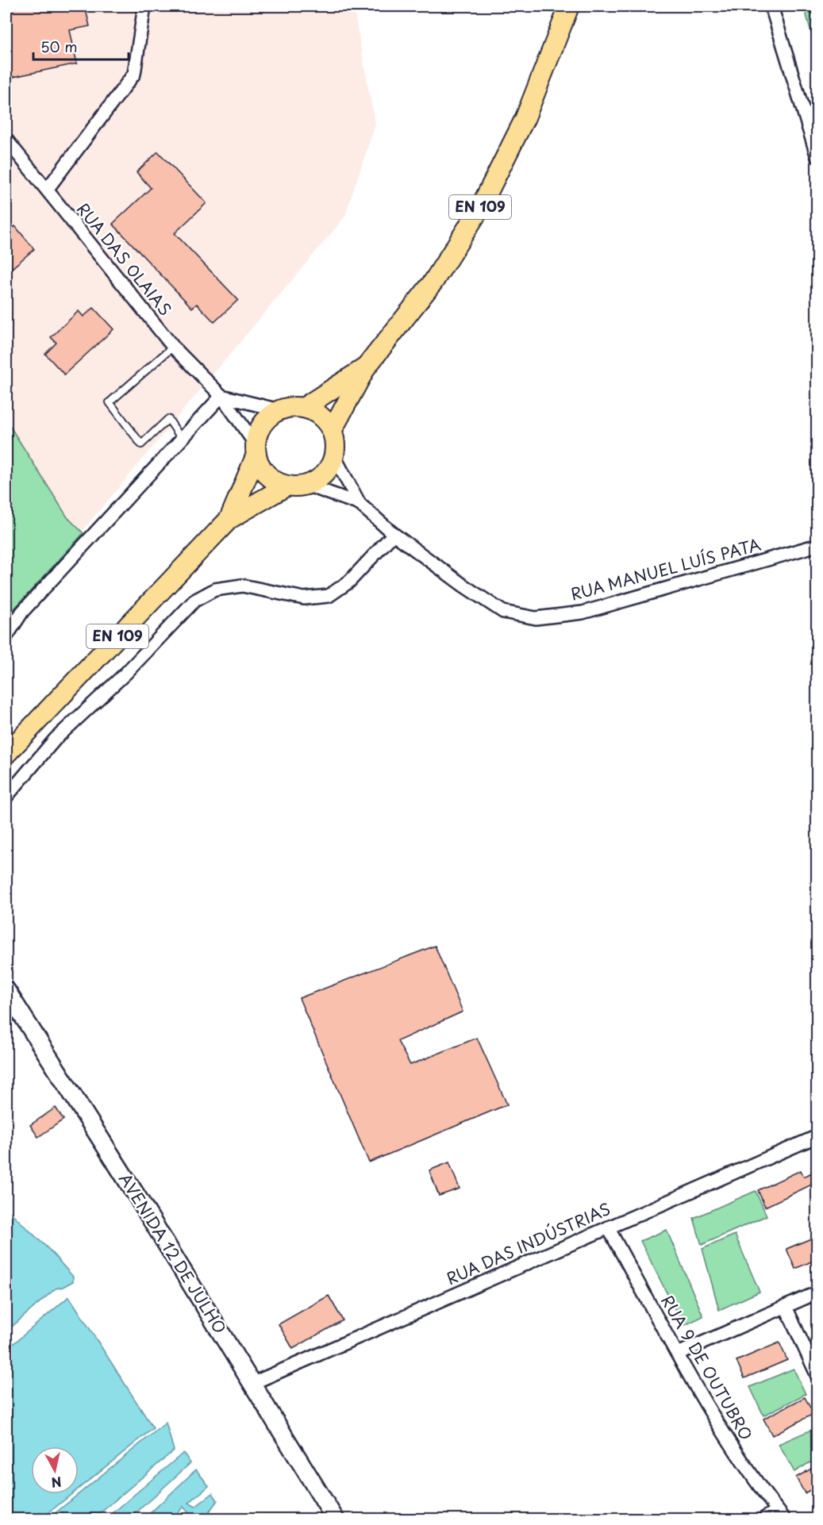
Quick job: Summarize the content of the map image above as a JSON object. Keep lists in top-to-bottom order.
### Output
{
  "streets": {
    "main road": ["EN 109", "AVENIDA 12 DE JULHO"],
    "street": [
      "RUA DAS OLAIAS",
      "RUA MANUEL LUÍS PATA",
      "RUA DAS INDÚSTRIAS",
      "RUA 9 DE OUTUBRO"
    ]
  },
  "crossings": [
    ["RUA DAS INDÚSTRIAS", "AVENIDA 12 DE JULHO"],
    ["RUA DAS INDÚSTRIAS", "RUA 9 DE OUTUBRO"]
  ],
  "scale_bar": "50 m",
  "north": "bottom"
}
